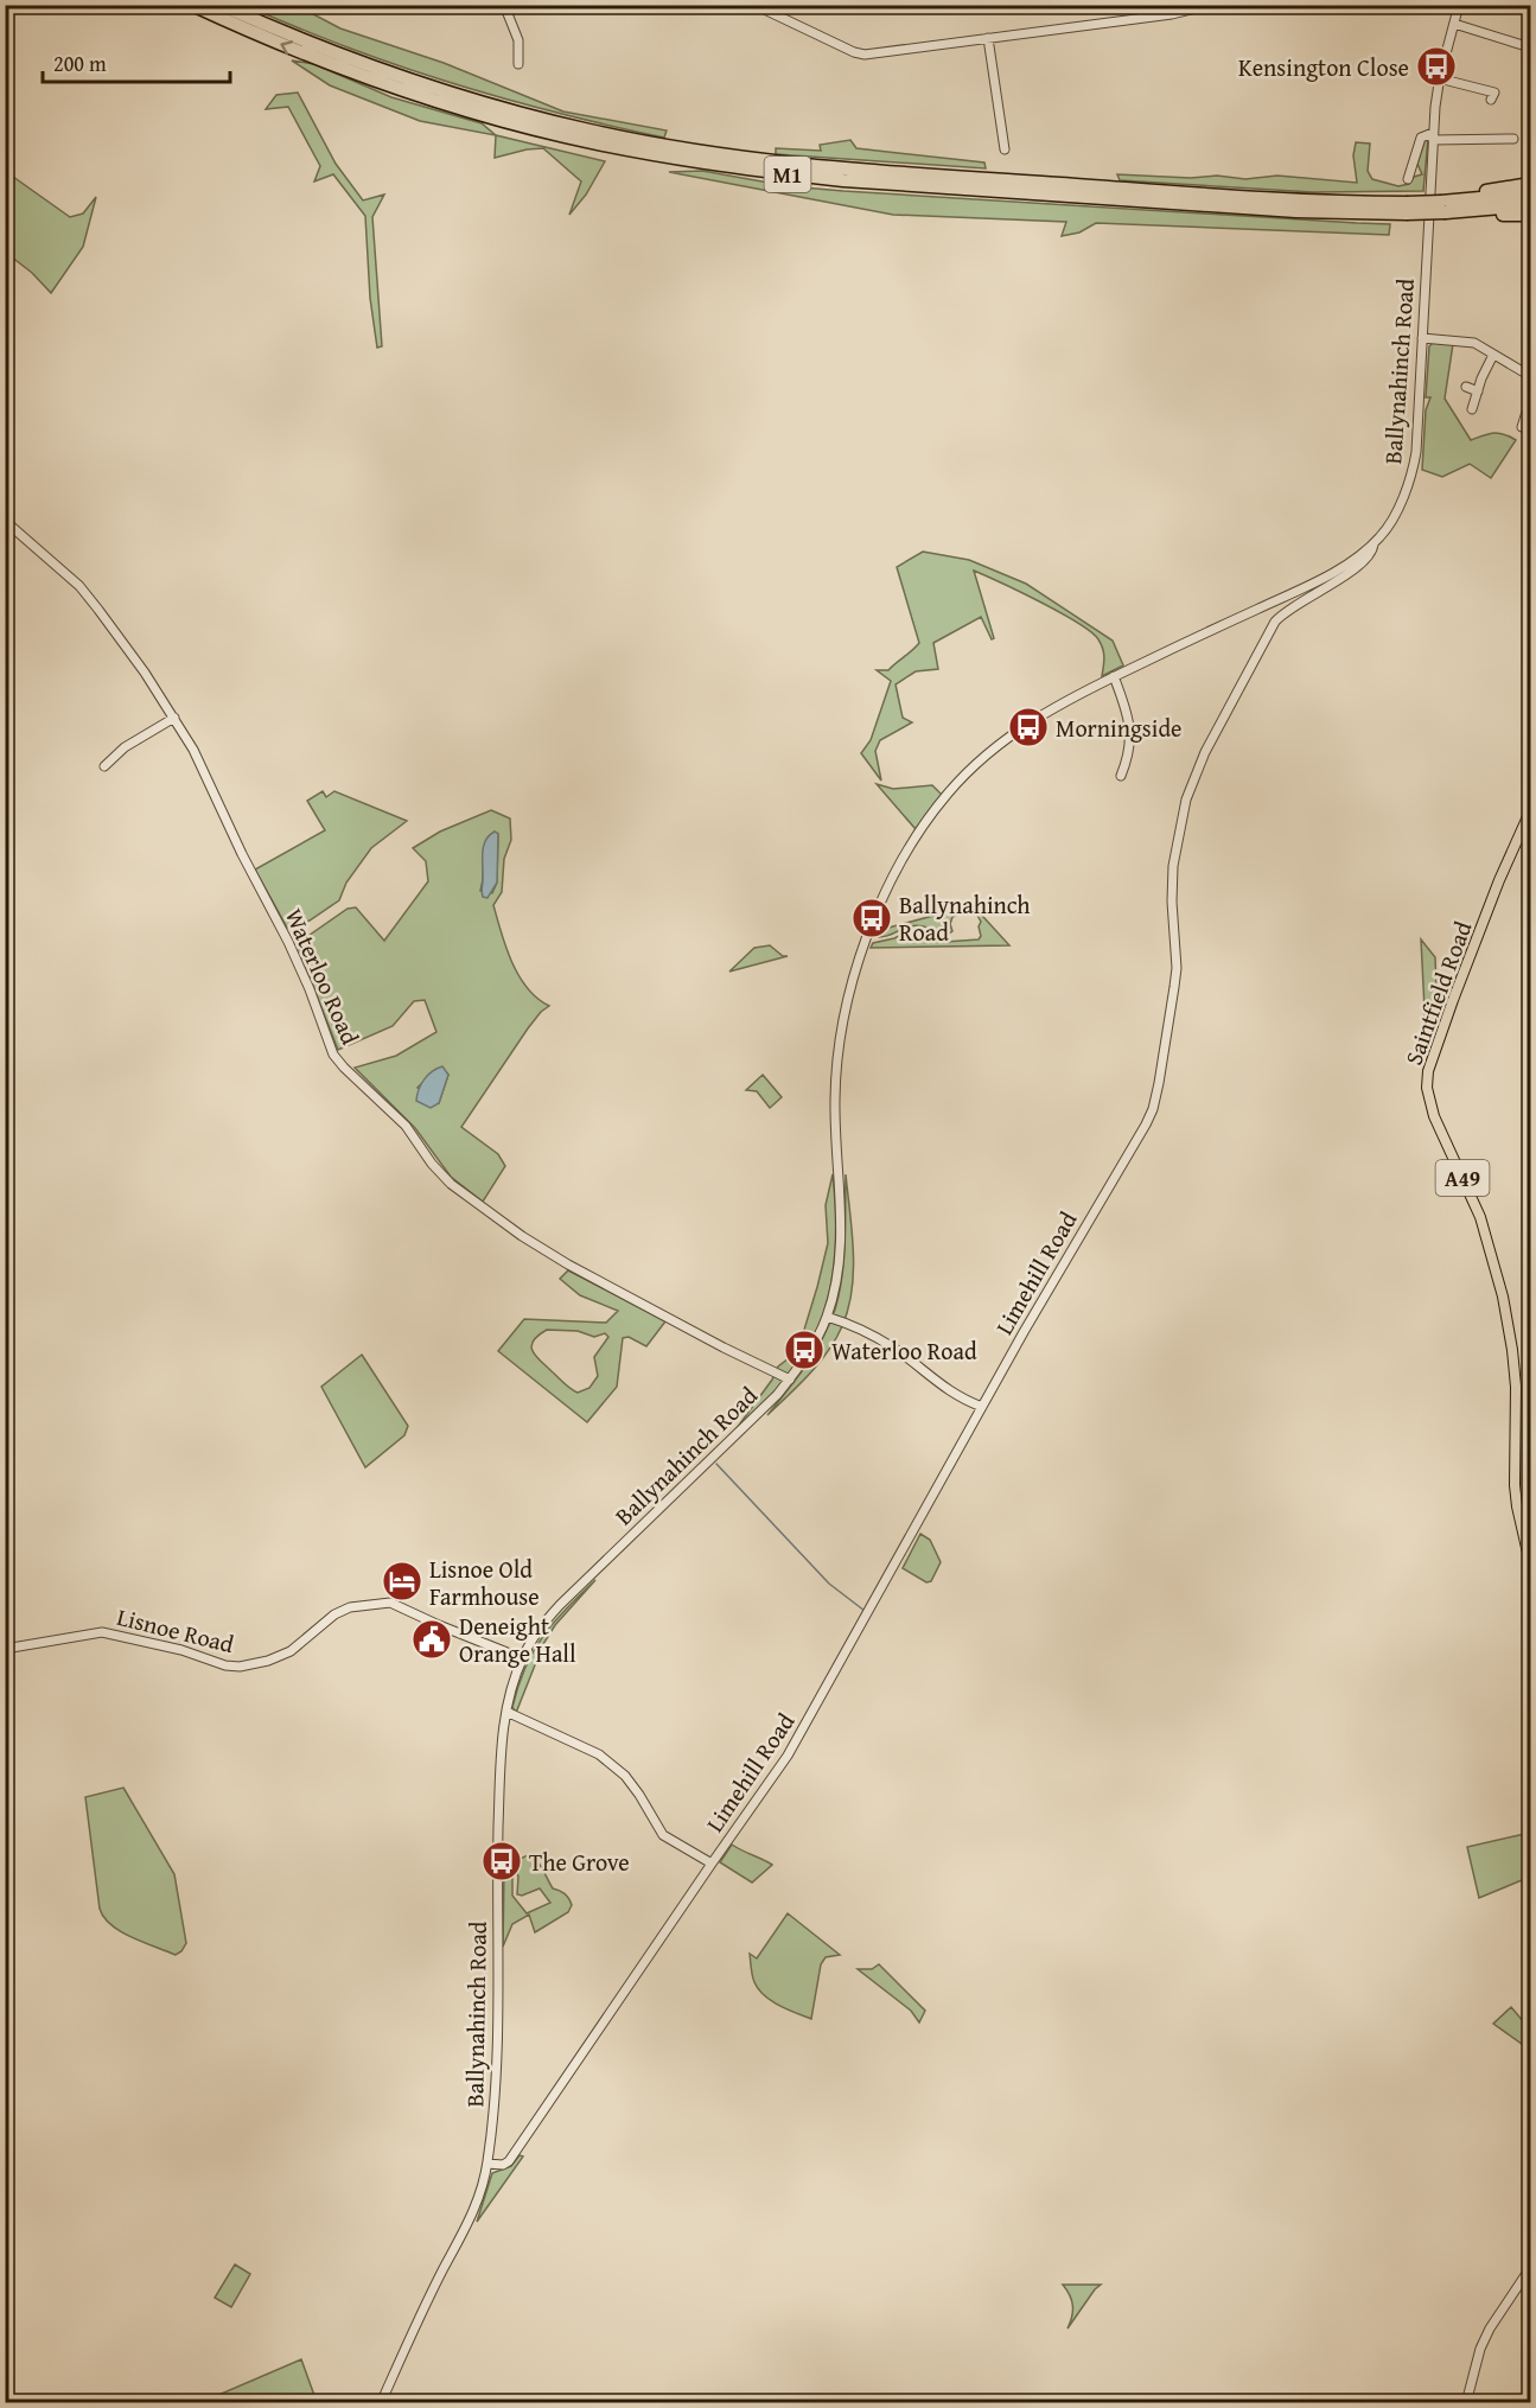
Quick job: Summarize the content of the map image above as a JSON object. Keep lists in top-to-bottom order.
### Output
{
  "streets": {
    "highway": ["M1"],
    "main road": ["Saintfield Road", "A49"],
    "street": [
      "Ballynahinch Road",
      "Waterloo Road",
      "Limehill Road",
      "Lisnoe Road"
    ]
  },
  "crossings": [
    ["Ballynahinch Road", "Waterloo Road"],
    ["Ballynahinch Road", "Limehill Road"],
    ["Ballynahinch Road", "Lisnoe Road"]
  ],
  "places": {
    "bus stop": [
      "Kensington Close",
      "Morningside",
      "Ballynahinch Road",
      "Waterloo Road",
      "The Grove"
    ],
    "hotel": ["Lisnoe Old Farmhouse"],
    "public building": ["Deneight Orange Hall"]
  },
  "scale_bar": "200 m"
}
